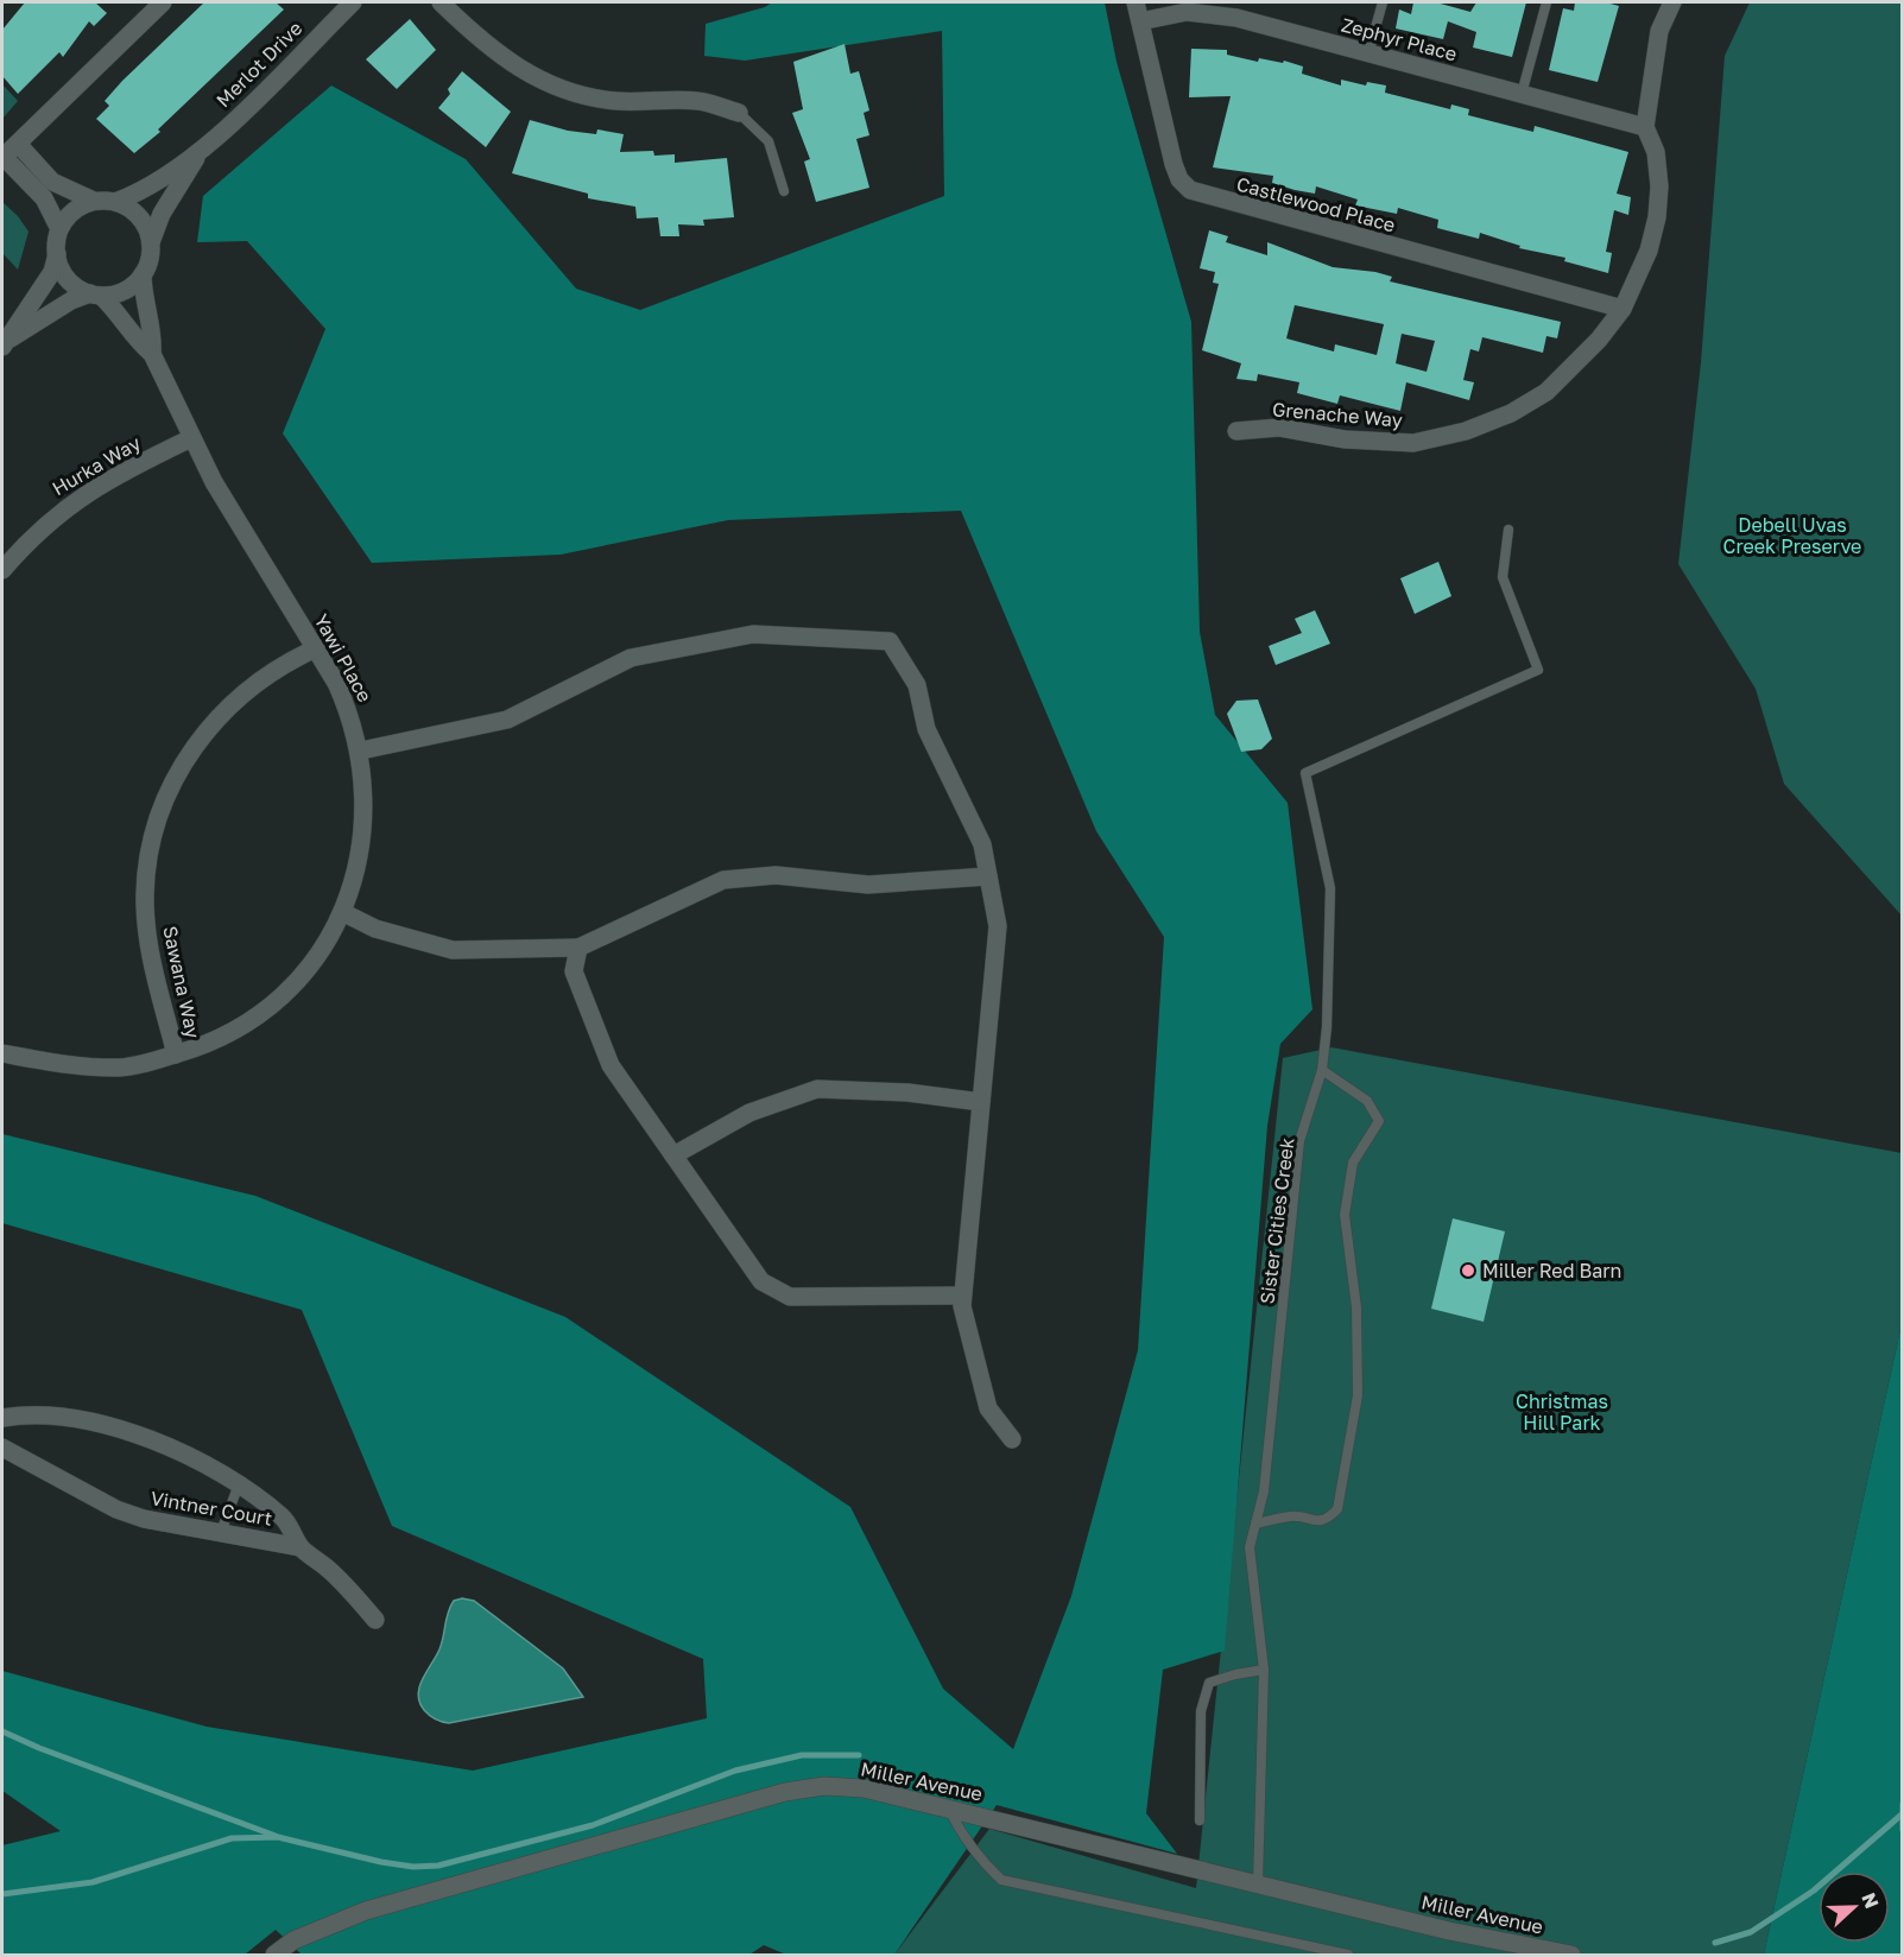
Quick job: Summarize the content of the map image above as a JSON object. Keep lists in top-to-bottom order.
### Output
{
  "streets": {
    "street": [
      "Zephyr Place",
      "Merlot Drive",
      "Castlewood Place",
      "Grenache Way",
      "Hurka Way",
      "Yawi Place",
      "Sawana Way",
      "Vintner Court",
      "Miller Avenue"
    ],
    "lane": ["Sister Cities Creek"]
  },
  "crossings": [
    ["Zephyr Place", "Castlewood Place"],
    ["Zephyr Place", "Grenache Way"],
    ["Merlot Drive", "Yawi Place"],
    ["Castlewood Place", "Grenache Way"],
    ["Hurka Way", "Yawi Place"],
    ["Yawi Place", "Sawana Way"],
    ["Sister Cities Creek", "Miller Avenue"]
  ],
  "parks": ["Debell Uvas Creek Preserve", "Christmas Hill Park"],
  "places": ["Miller Red Barn"],
  "north": "right"
}
